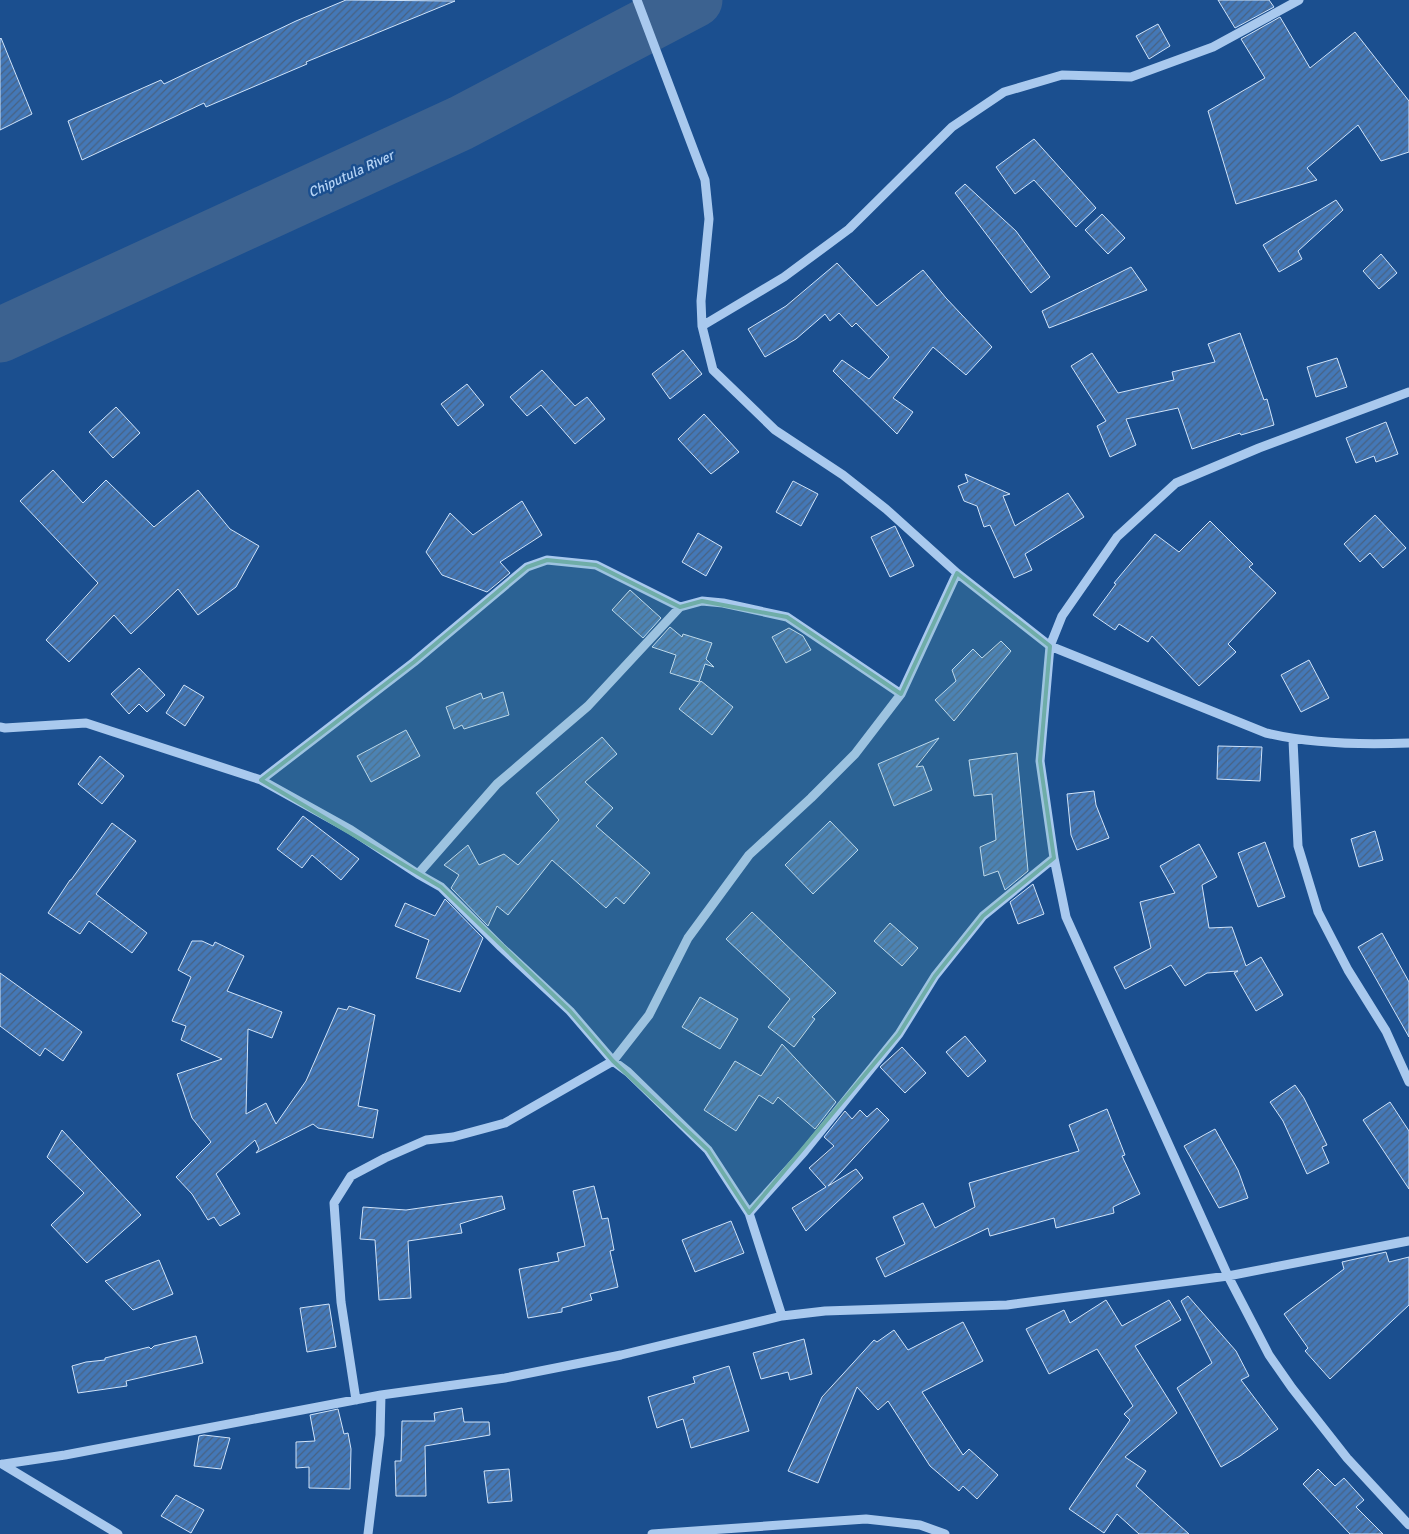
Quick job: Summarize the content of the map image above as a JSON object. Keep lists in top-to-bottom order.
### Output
{
  "water": ["Chiputula River"]
}
